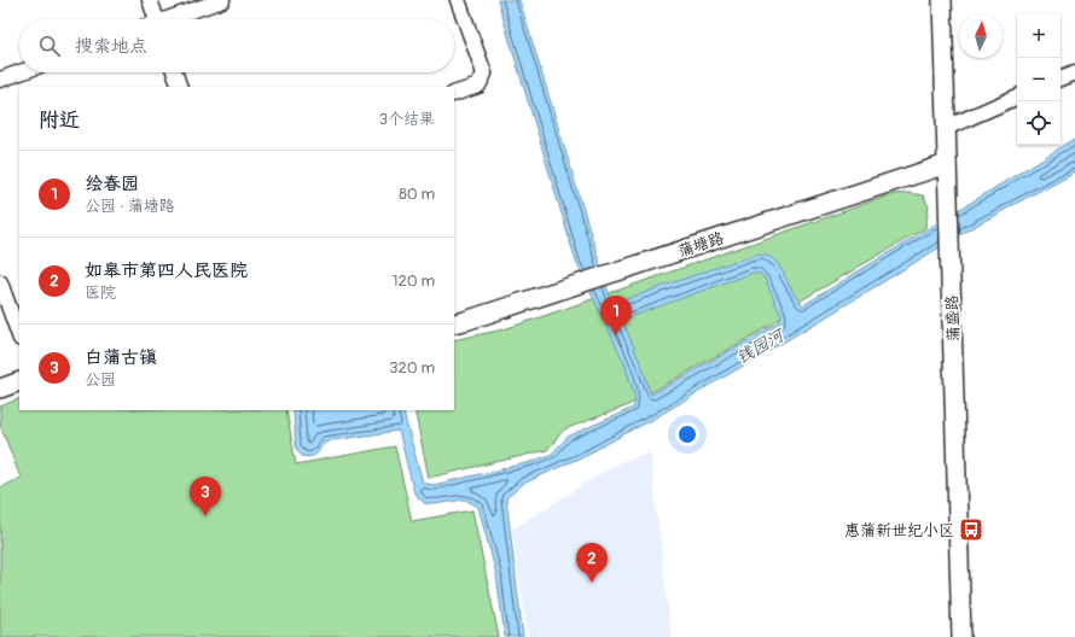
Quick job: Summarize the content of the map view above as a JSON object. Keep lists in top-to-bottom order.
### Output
{
  "streets": {
    "main road": ["蒲塘路", "蒲盛路"]
  },
  "crossings": [
    ["蒲塘路", "蒲盛路"]
  ],
  "water": ["钱园河"],
  "places": {
    "bus stop": ["惠蒲新世纪小区"]
  },
  "north": "top",
  "page": {
    "map_buttons": ["+", "−"],
    "search": "搜索地点",
    "heading": ["附近", "3个结果"],
    "list": [
      {
        "mark": "1",
        "name": "绘春园",
        "note": "公园 · 蒲塘路",
        "value": "80 m"
      },
      {
        "mark": "2",
        "name": "如皋市第四人民医院",
        "note": "医院",
        "value": "120 m"
      },
      {
        "mark": "3",
        "name": "白蒲古镇",
        "note": "公园",
        "value": "320 m"
      }
    ],
    "pins": ["1", "3", "2"]
  }
}
